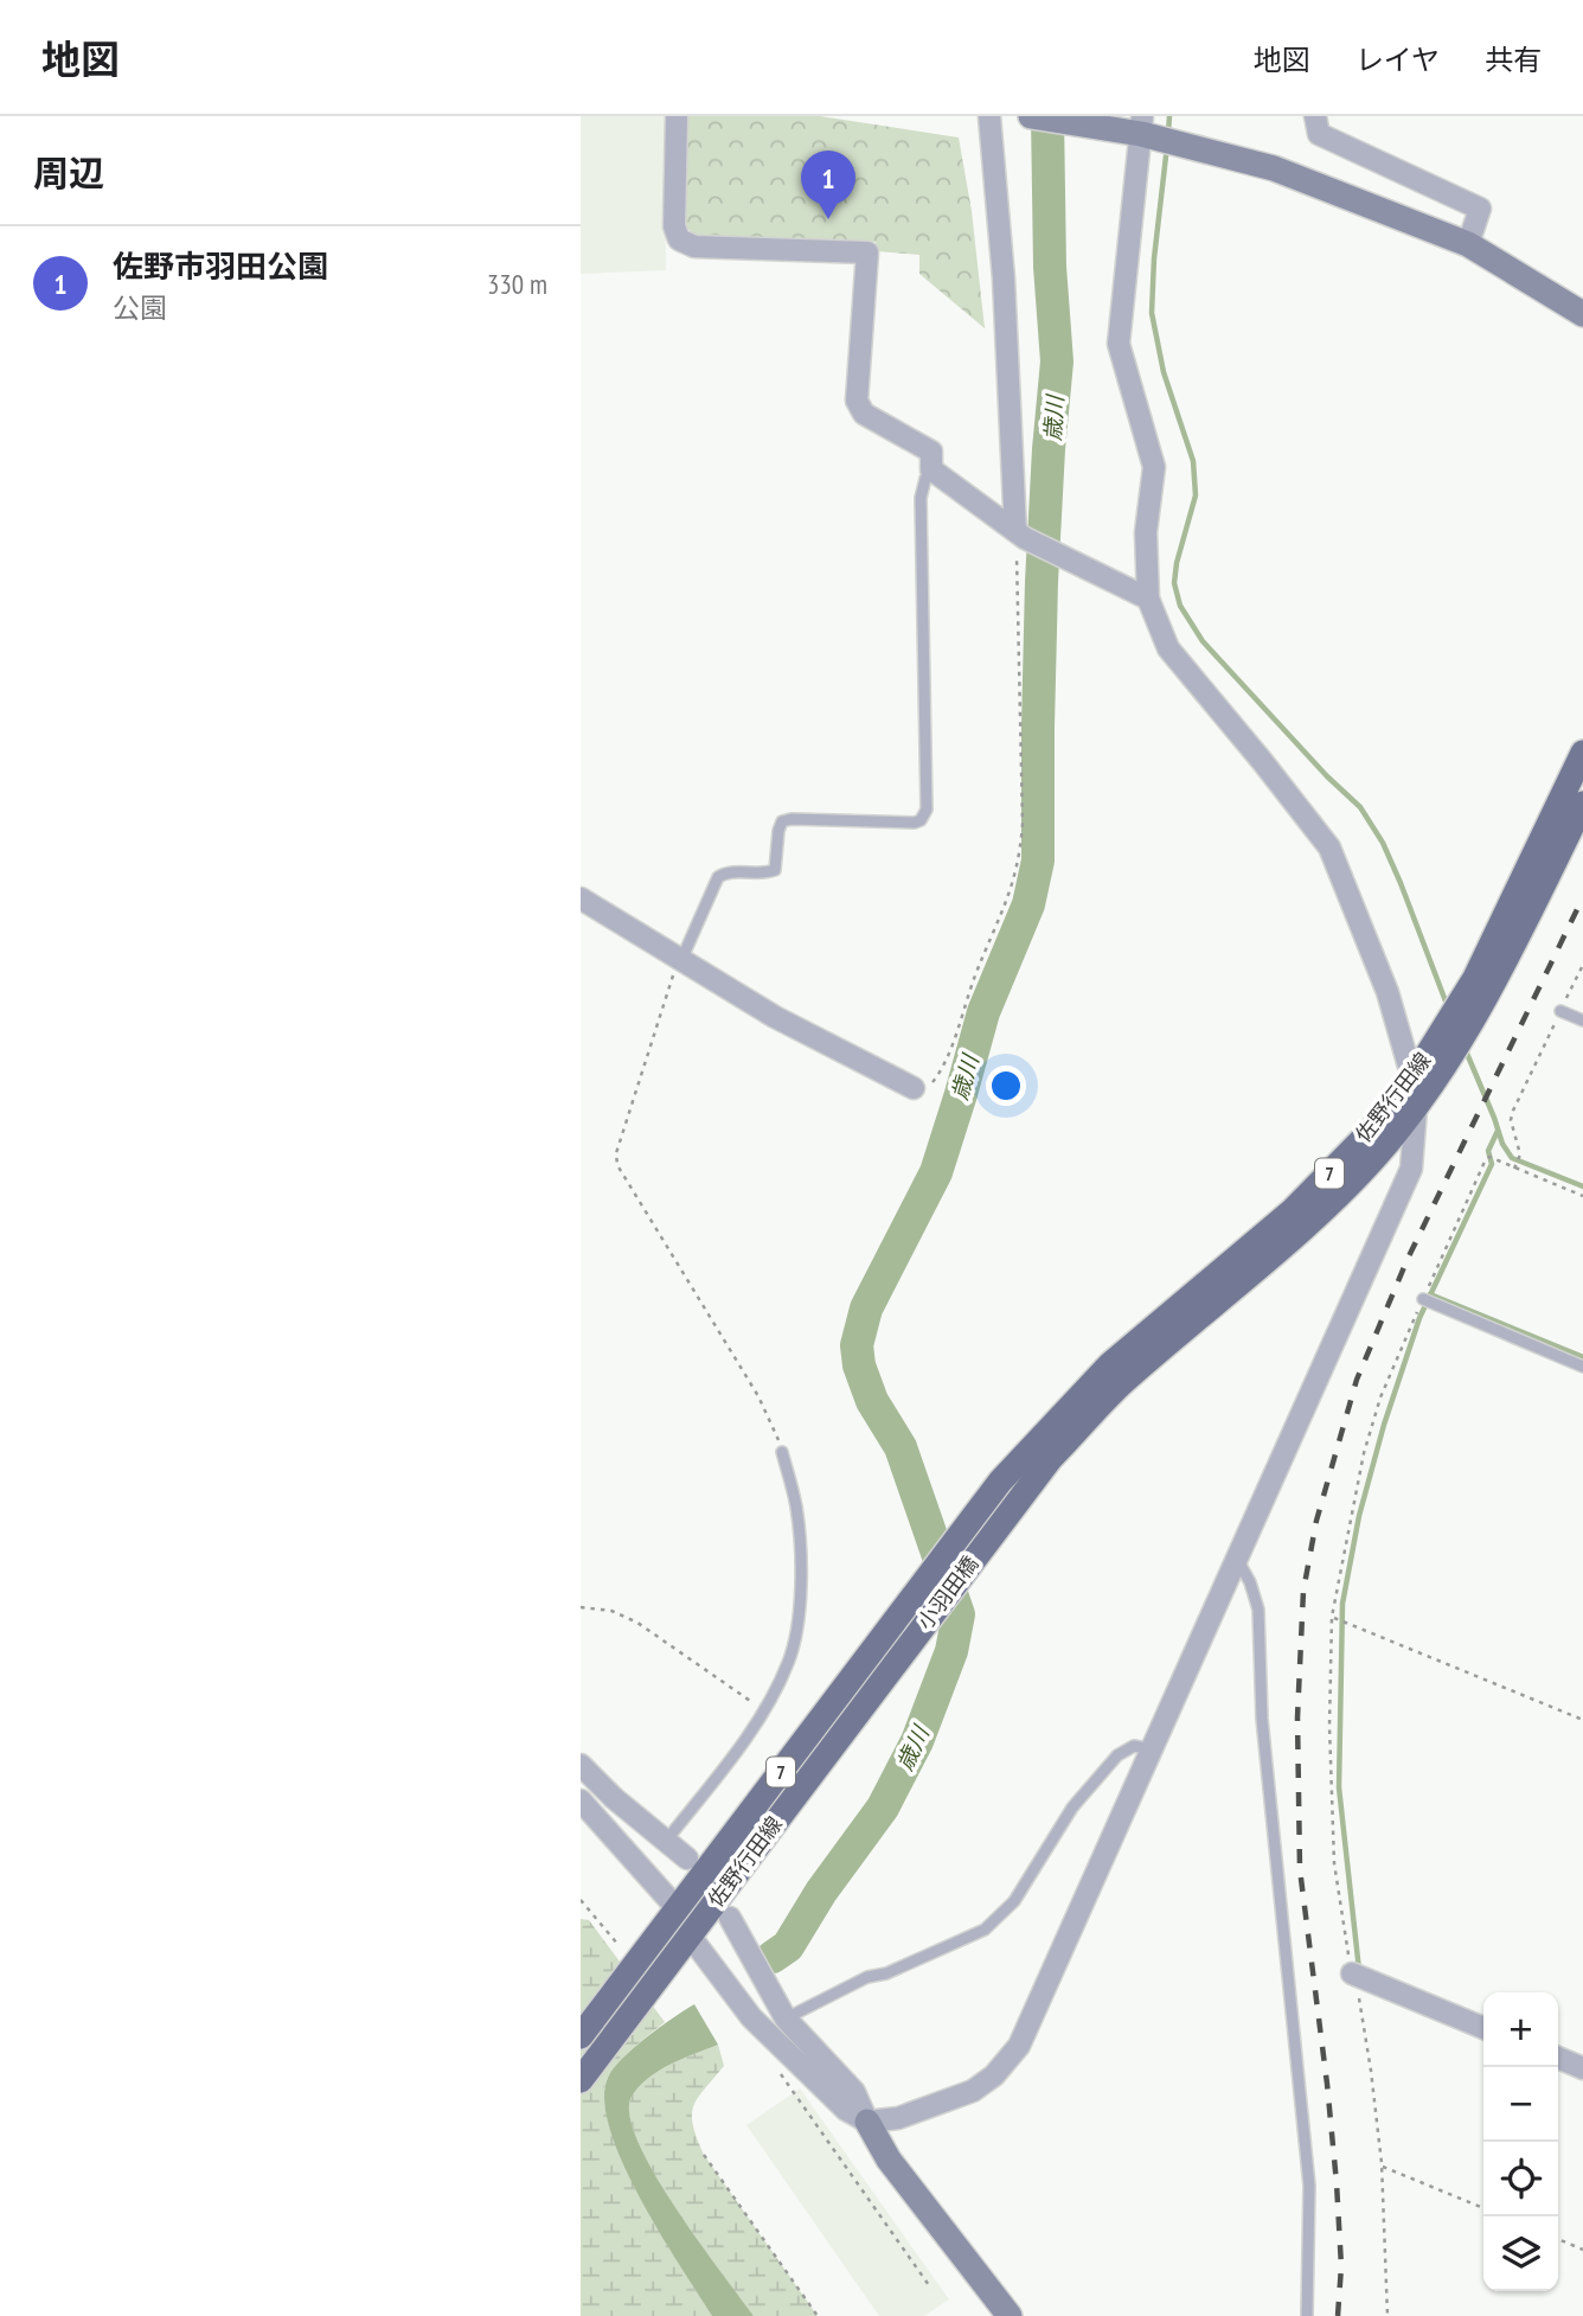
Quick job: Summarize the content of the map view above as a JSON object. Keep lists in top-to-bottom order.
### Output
{
  "streets": {
    "main road": ["佐野行田線", "7", "小羽田橋"]
  },
  "crossings": [
    ["佐野行田線", "小羽田橋"]
  ],
  "water": ["歳川"],
  "page": {
    "header": "地図",
    "nav": ["地図", "レイヤ", "共有"],
    "heading": "周辺",
    "pins": "1",
    "list": [
      {
        "mark": "1",
        "name": "佐野市羽田公園",
        "note": "公園",
        "value": "330 m"
      }
    ],
    "map_buttons": ["+", "−"]
  }
}
